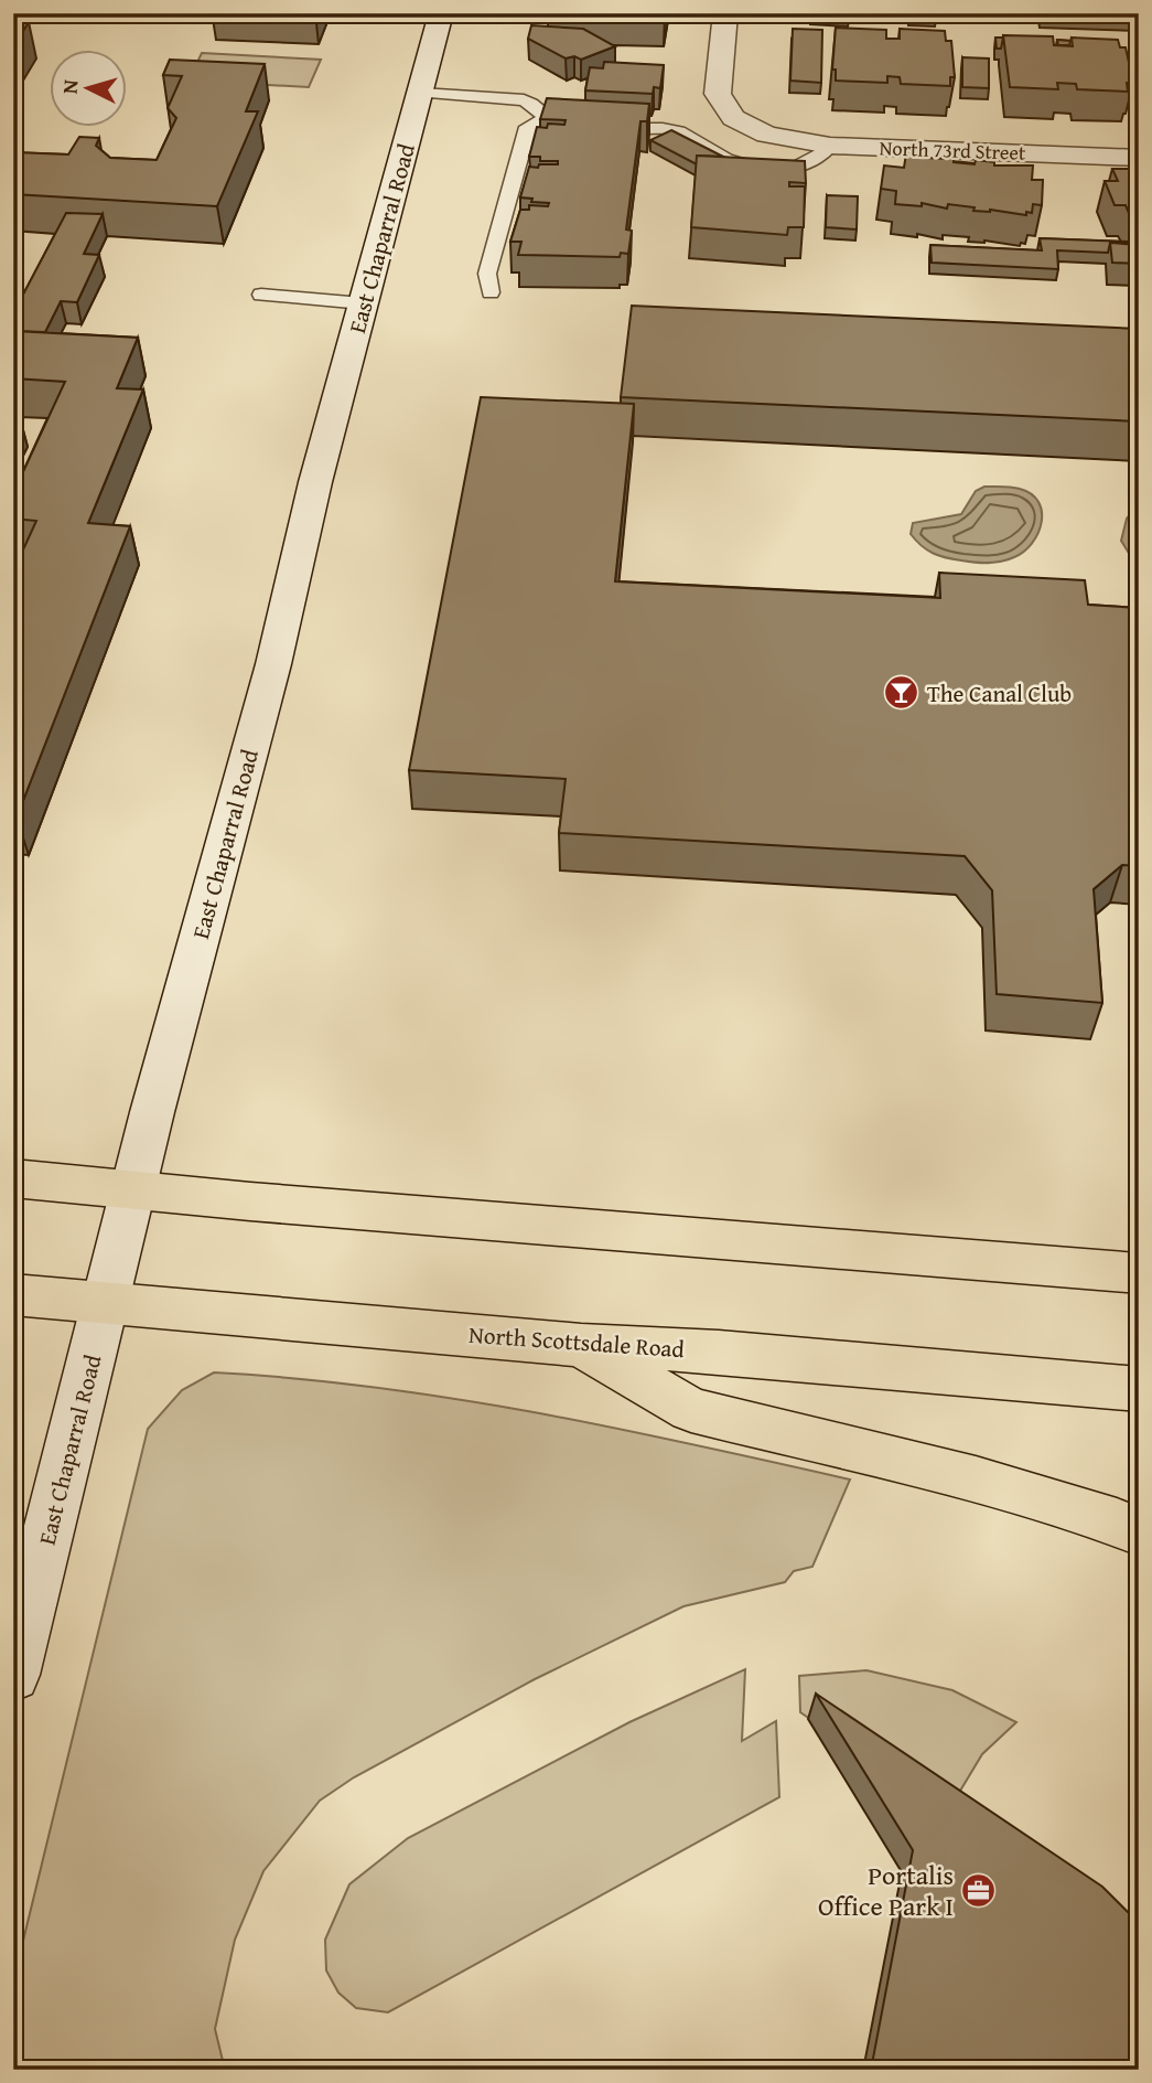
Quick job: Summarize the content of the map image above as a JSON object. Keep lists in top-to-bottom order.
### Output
{
  "streets": {
    "main road": ["North 73rd Street", "East Chaparral Road", "North Scottsdale Road"]
  },
  "crossings": [
    ["East Chaparral Road", "North Scottsdale Road"]
  ],
  "places": {
    "bar": ["The Canal Club"],
    "office": ["Portalis Office Park I"]
  },
  "north": "left"
}
